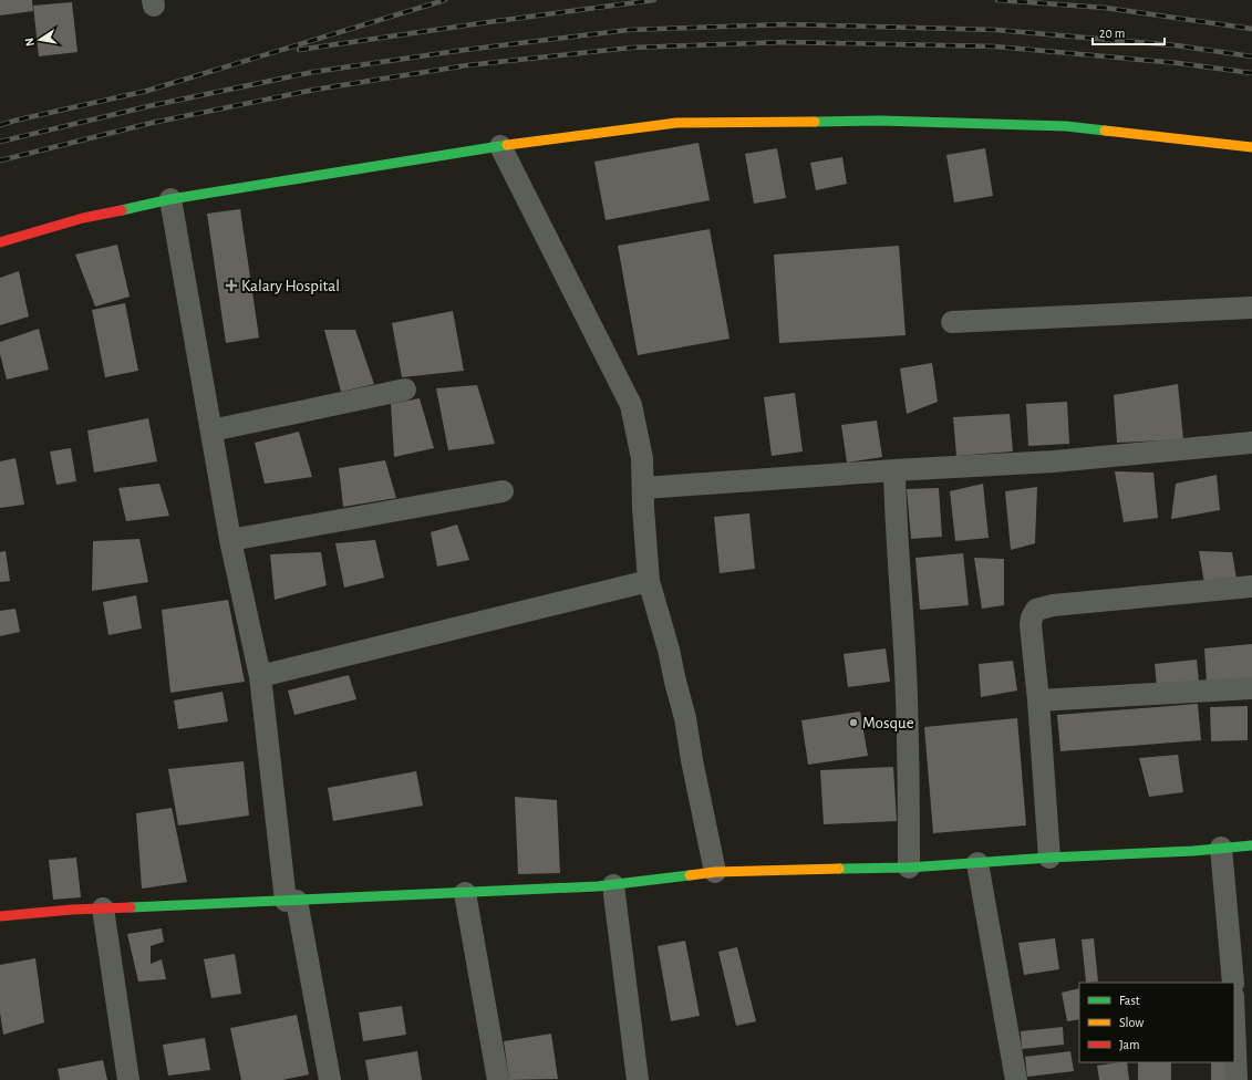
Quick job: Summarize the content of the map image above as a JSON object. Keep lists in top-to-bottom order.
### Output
{
  "places": {
    "health": ["Kalary Hospital"],
    "other": ["Mosque"]
  },
  "legend": ["Fast", "Slow", "Jam"],
  "scale_bar": "20 m",
  "north": "left"
}
